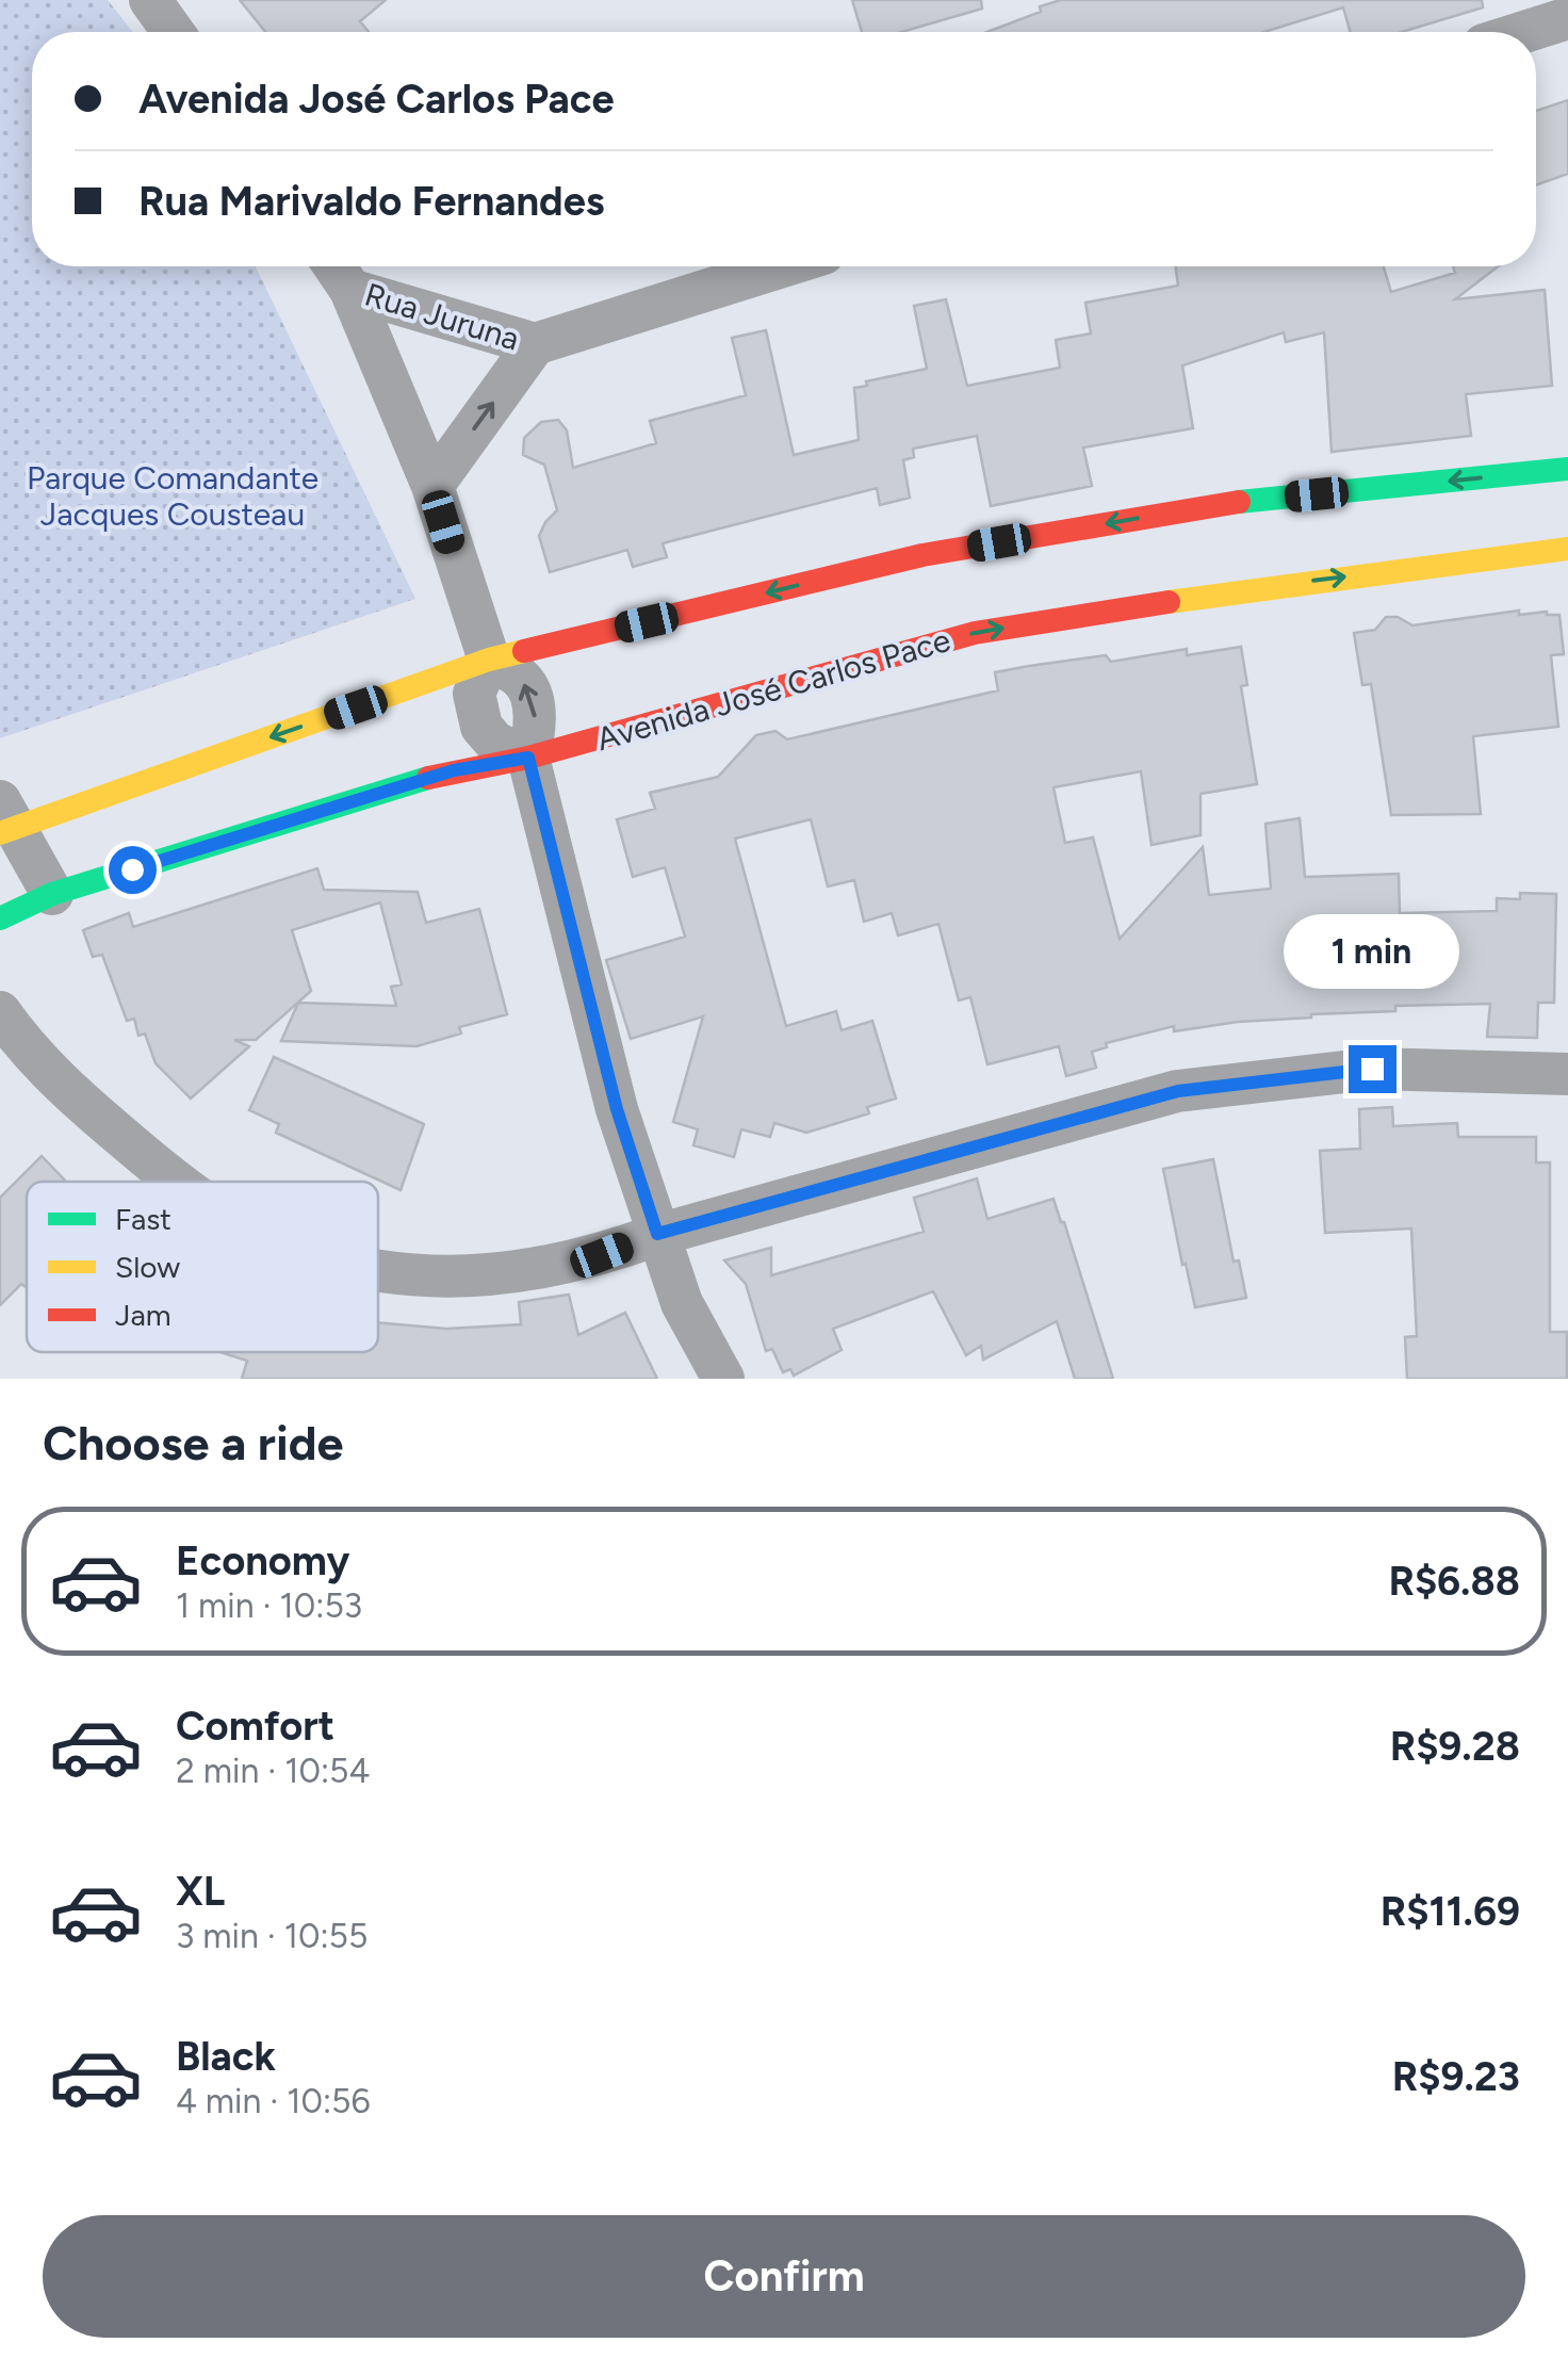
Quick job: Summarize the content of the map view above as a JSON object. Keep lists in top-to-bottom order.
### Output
{
  "streets": {
    "main road": ["Avenida José Carlos Pace"],
    "street": ["Rua Juruna"]
  },
  "parks": ["Parque Comandante Jacques Cousteau"],
  "legend": ["Fast", "Slow", "Jam"],
  "page": {
    "banner": ["Avenida José Carlos Pace", "Rua Marivaldo Fernandes"],
    "bubble": "1 min",
    "heading": "Choose a ride",
    "list": [
      {
        "name": "Economy",
        "note": "1 min · 10:53",
        "value": "R$6.88"
      },
      {
        "name": "Comfort",
        "note": "2 min · 10:54",
        "value": "R$9.28"
      },
      {
        "name": "XL",
        "note": "3 min · 10:55",
        "value": "R$11.69"
      },
      {
        "name": "Black",
        "note": "4 min · 10:56",
        "value": "R$9.23"
      }
    ],
    "buttons": "Confirm"
  }
}
